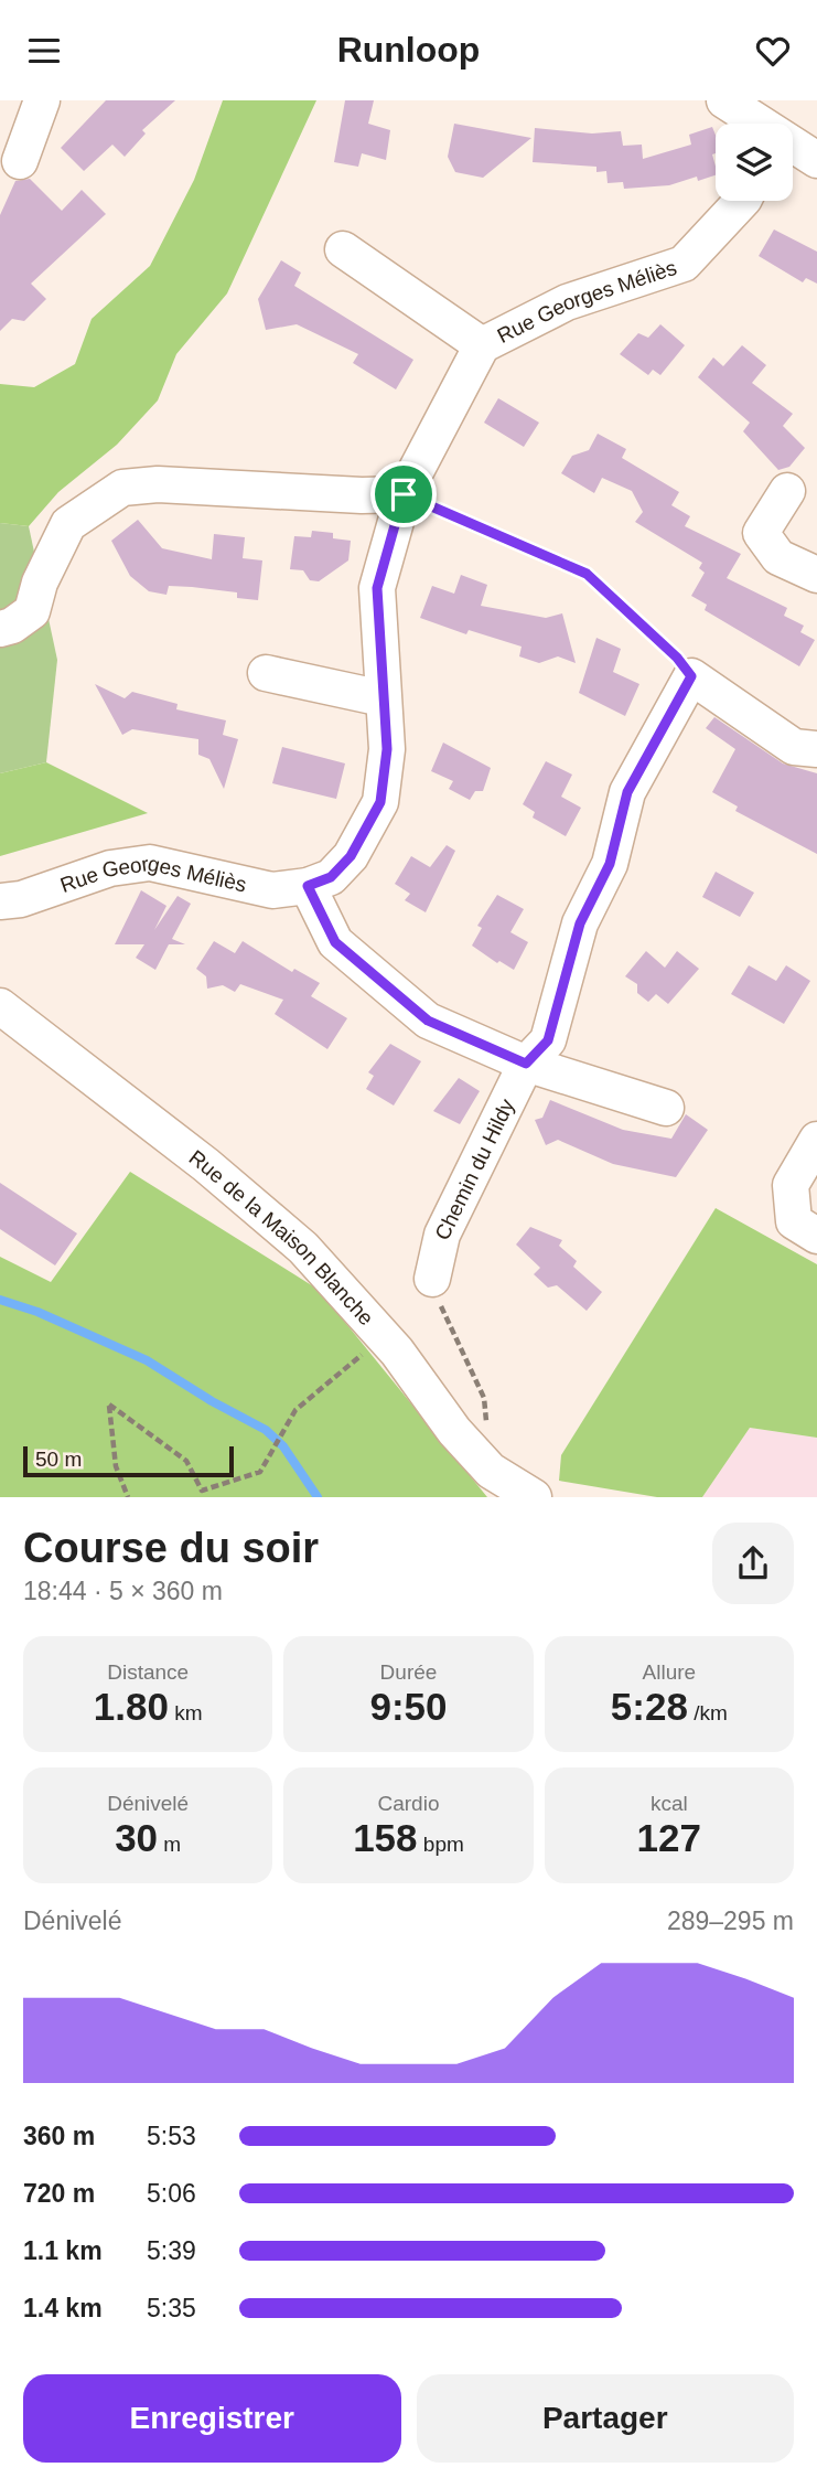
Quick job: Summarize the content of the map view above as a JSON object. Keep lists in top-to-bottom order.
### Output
{
  "streets": {
    "street": ["Rue Georges Méliès", "Chemin du Hildy", "Rue de la Maison Blanche"]
  },
  "scale_bar": "50 m",
  "page": {
    "header": "Runloop",
    "scale": "50 m",
    "heading": ["Course du soir", "18:44 · 5 × 360 m"],
    "stats": [
      ["Distance", "1.80 km"],
      ["Durée", "9:50"],
      ["Allure", "5:28 /km"],
      ["Dénivelé", "30 m"],
      ["Cardio", "158 bpm"],
      ["kcal", "127"]
    ],
    "chart": ["Dénivelé", "289–295 m"],
    "list": [
      {
        "name": "360 m",
        "note": "5:53"
      },
      {
        "name": "720 m",
        "note": "5:06"
      },
      {
        "name": "1.1 km",
        "note": "5:39"
      },
      {
        "name": "1.4 km",
        "note": "5:35"
      }
    ],
    "buttons": ["Enregistrer", "Partager"]
  }
}
